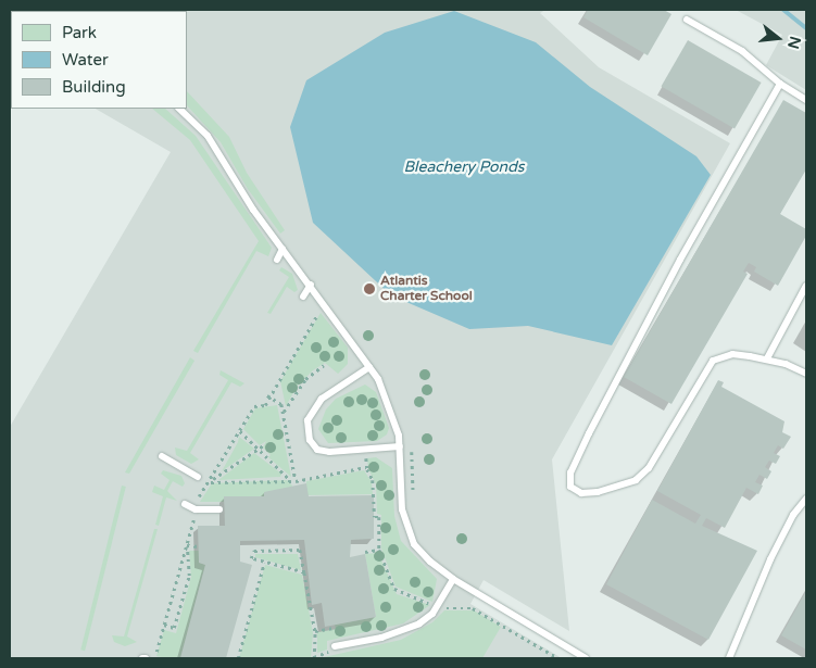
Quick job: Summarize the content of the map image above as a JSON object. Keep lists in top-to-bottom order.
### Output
{
  "water": ["Bleachery Ponds"],
  "places": ["Atlantis Charter School"],
  "legend": ["Park", "Water", "Building"],
  "north": "right"
}
